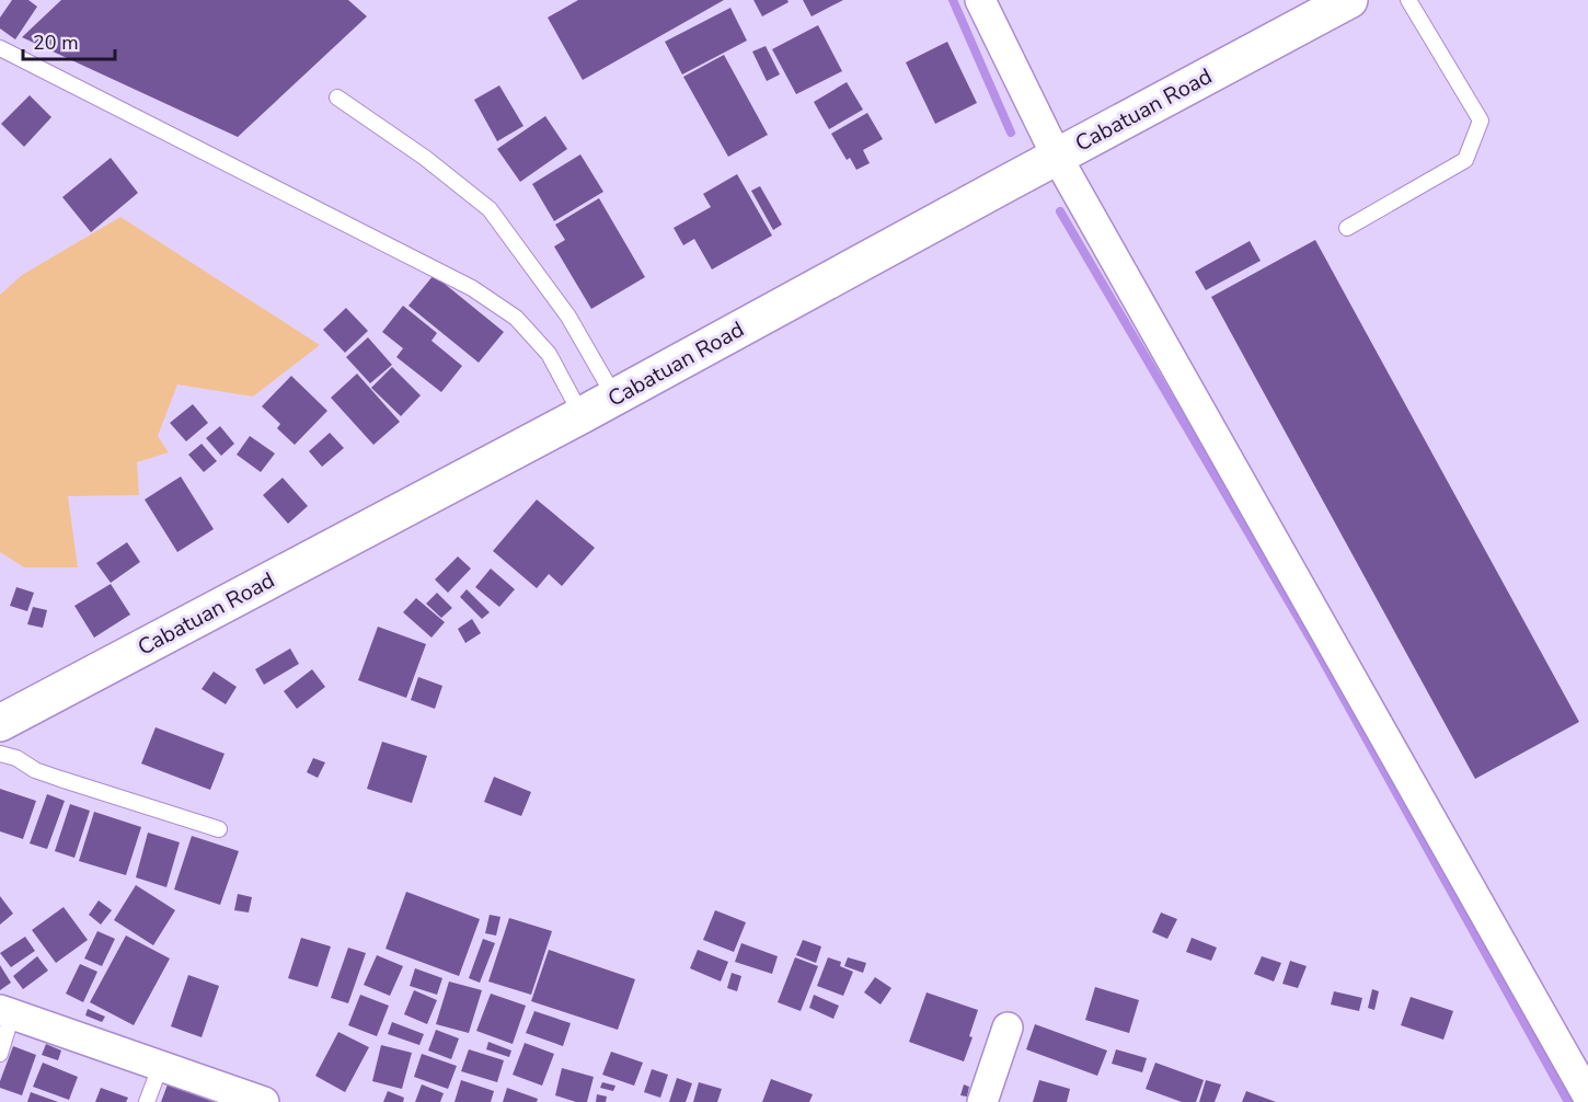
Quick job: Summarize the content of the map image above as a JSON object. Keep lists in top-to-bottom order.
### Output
{
  "streets": {
    "highway": ["Cabatuan Road"]
  },
  "scale_bar": "20 m"
}
